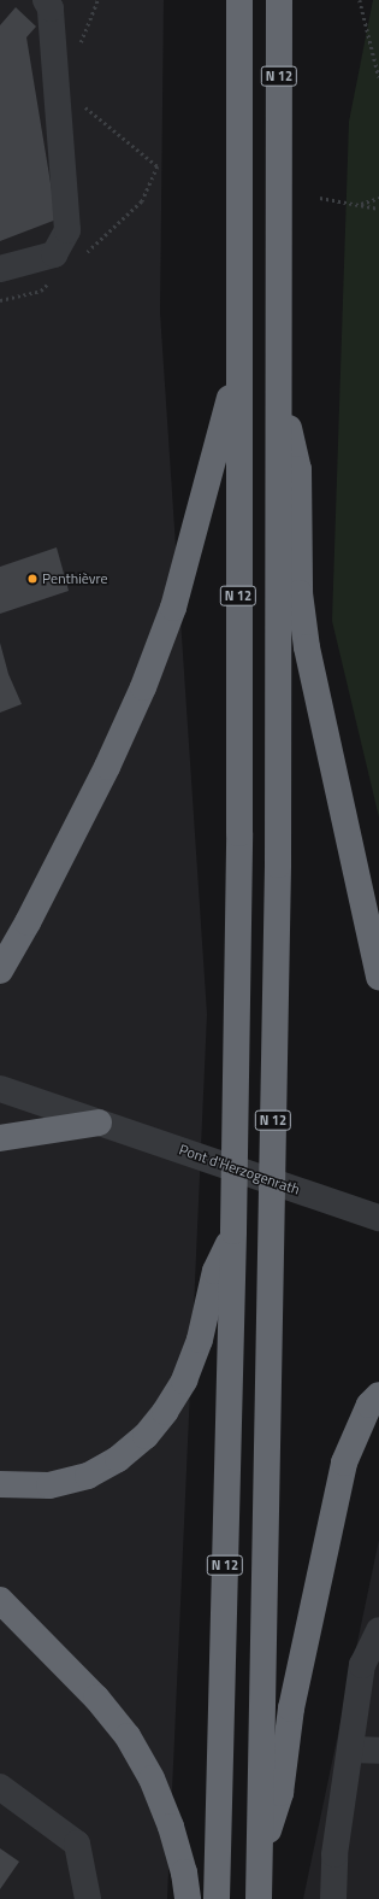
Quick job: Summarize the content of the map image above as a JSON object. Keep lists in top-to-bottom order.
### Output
{
  "streets": {
    "highway": ["N 12"],
    "street": ["Pont d'Herzogenrath"]
  },
  "places": ["Penthièvre"]
}
